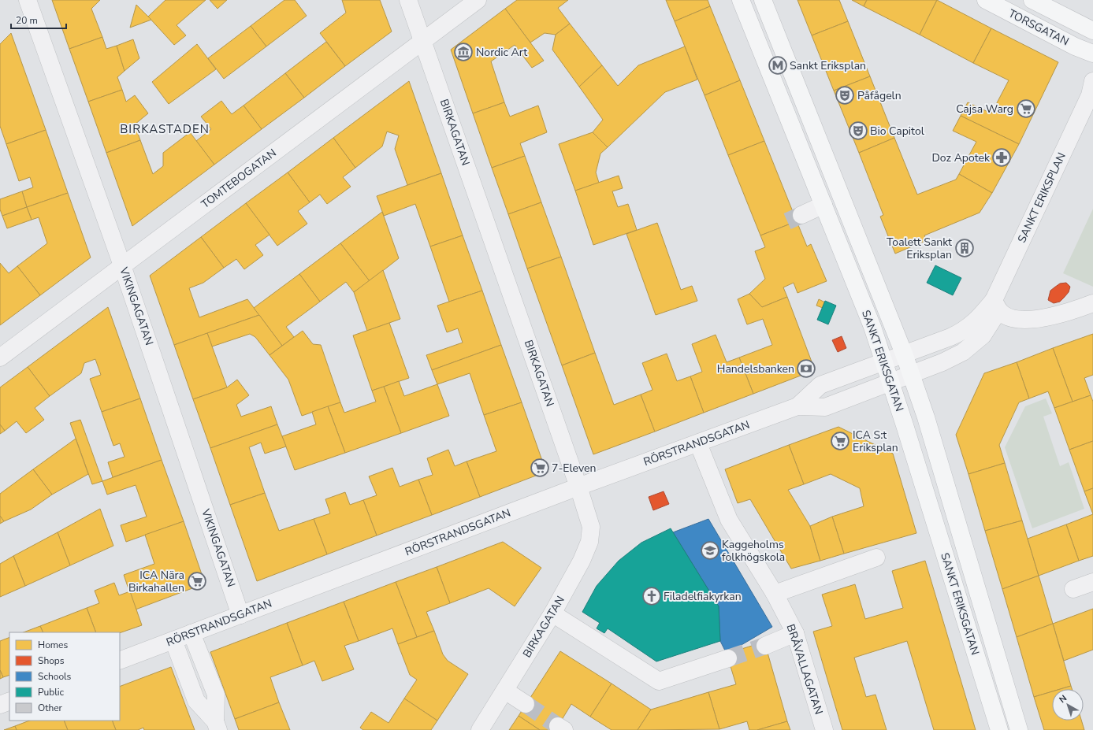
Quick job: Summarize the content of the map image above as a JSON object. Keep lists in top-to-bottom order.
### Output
{
  "streets": {
    "main road": ["TORSGATAN", "SANKT ERIKSGATAN"],
    "street": [
      "BIRKAGATAN",
      "TOMTEBOGATAN",
      "SANKT ERIKSPLAN",
      "VIKINGAGATAN",
      "RÖRSTRANDSGATAN",
      "BRÅVALLAGATAN"
    ]
  },
  "crossings": [
    ["BIRKAGATAN", "TOMTEBOGATAN"],
    ["BIRKAGATAN", "RÖRSTRANDSGATAN"],
    ["TOMTEBOGATAN", "VIKINGAGATAN"],
    ["SANKT ERIKSPLAN", "SANKT ERIKSGATAN"],
    ["SANKT ERIKSPLAN", "RÖRSTRANDSGATAN"],
    ["VIKINGAGATAN", "RÖRSTRANDSGATAN"],
    ["SANKT ERIKSGATAN", "RÖRSTRANDSGATAN"],
    ["RÖRSTRANDSGATAN", "BRÅVALLAGATAN"]
  ],
  "districts": ["BIRKASTADEN"],
  "places": {
    "museum": ["Nordic Art"],
    "metro station": ["Sankt Eriksplan"],
    "theatre": ["Påfågeln", "Bio Capitol"],
    "supermarket": [
      "Cajsa Warg",
      "ICA S:t Eriksplan",
      "7-Eleven",
      "ICA Nära Birkahallen"
    ],
    "pharmacy": ["Doz Apotek"],
    "building": ["Toalett Sankt Eriksplan"],
    "bank": ["Handelsbanken"],
    "school or university": ["Kaggeholms folkhögskola"],
    "church": ["Filadelfiakyrkan"]
  },
  "legend": [
    "Homes",
    "Shops",
    "Schools",
    "Public",
    "Other"
  ],
  "scale_bar": "20 m",
  "north": "top left"
}
